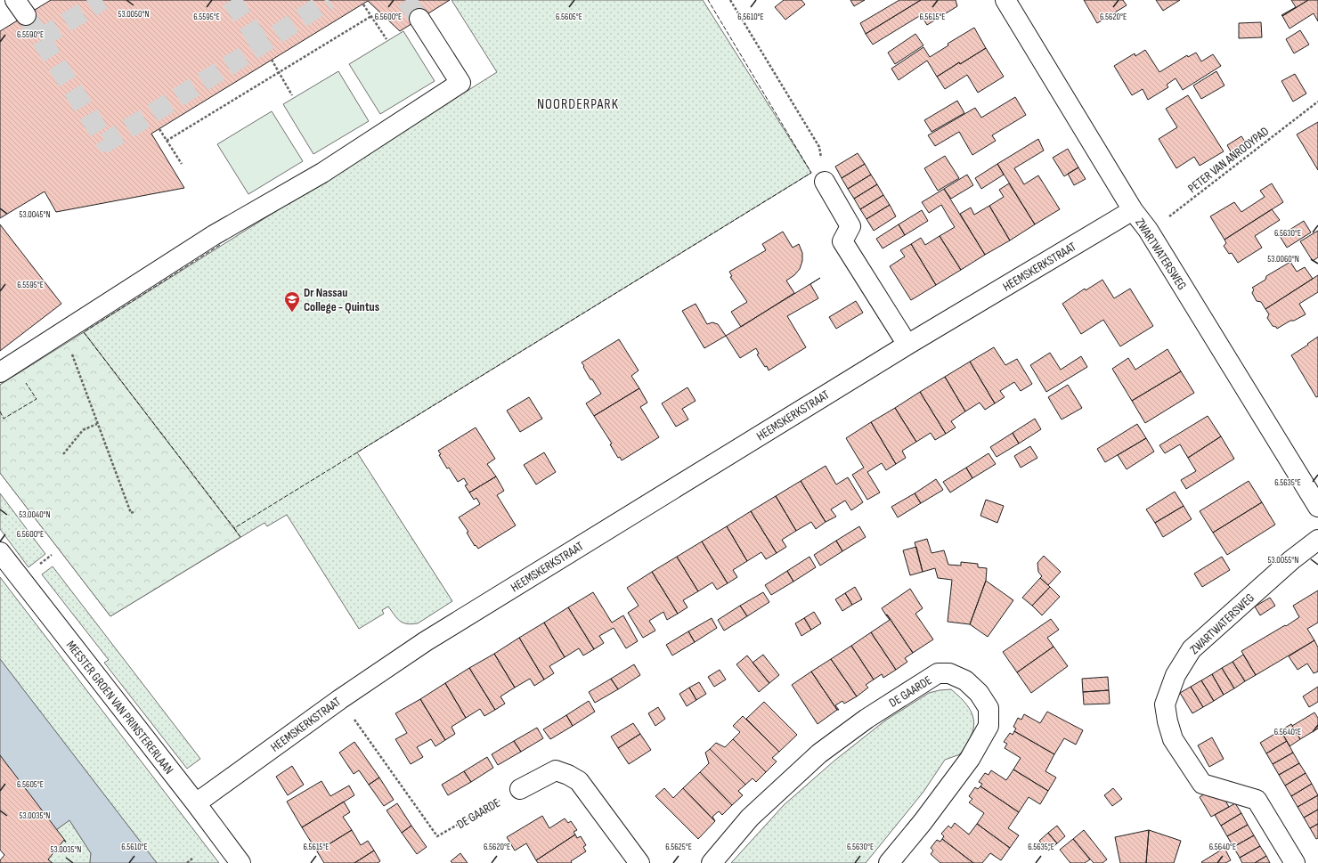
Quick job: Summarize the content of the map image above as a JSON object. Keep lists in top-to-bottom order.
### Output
{
  "streets": {
    "street": [
      "ZWARTWATERSWEG",
      "HEEMSKERKSTRAAT",
      "DE GAARDE",
      "MEESTER GROEN VAN PRINSTERERLAAN"
    ],
    "path": ["PETER VAN ANROOYPAD"]
  },
  "crossings": [
    ["PETER VAN ANROOYPAD", "ZWARTWATERSWEG"],
    ["ZWARTWATERSWEG", "HEEMSKERKSTRAAT"],
    ["HEEMSKERKSTRAAT", "DE GAARDE"],
    ["HEEMSKERKSTRAAT", "MEESTER GROEN VAN PRINSTERERLAAN"]
  ],
  "districts": ["NOORDERPARK"],
  "places": {
    "school or university": ["Dr Nassau College - Quintus"]
  },
  "coordinates": [
    "53.0050°N",
    "6.5600°E",
    "6.5605°E",
    "6.5610°E",
    "6.5615°E",
    "6.5620°E",
    "6.5595°E",
    "6.5590°E",
    "53.0045°N",
    "6.5630°E",
    "53.0060°N",
    "6.5635°E",
    "53.0040°N",
    "53.0055°N",
    "6.5640°E",
    "53.0035°N",
    "6.5625°E"
  ]
}
